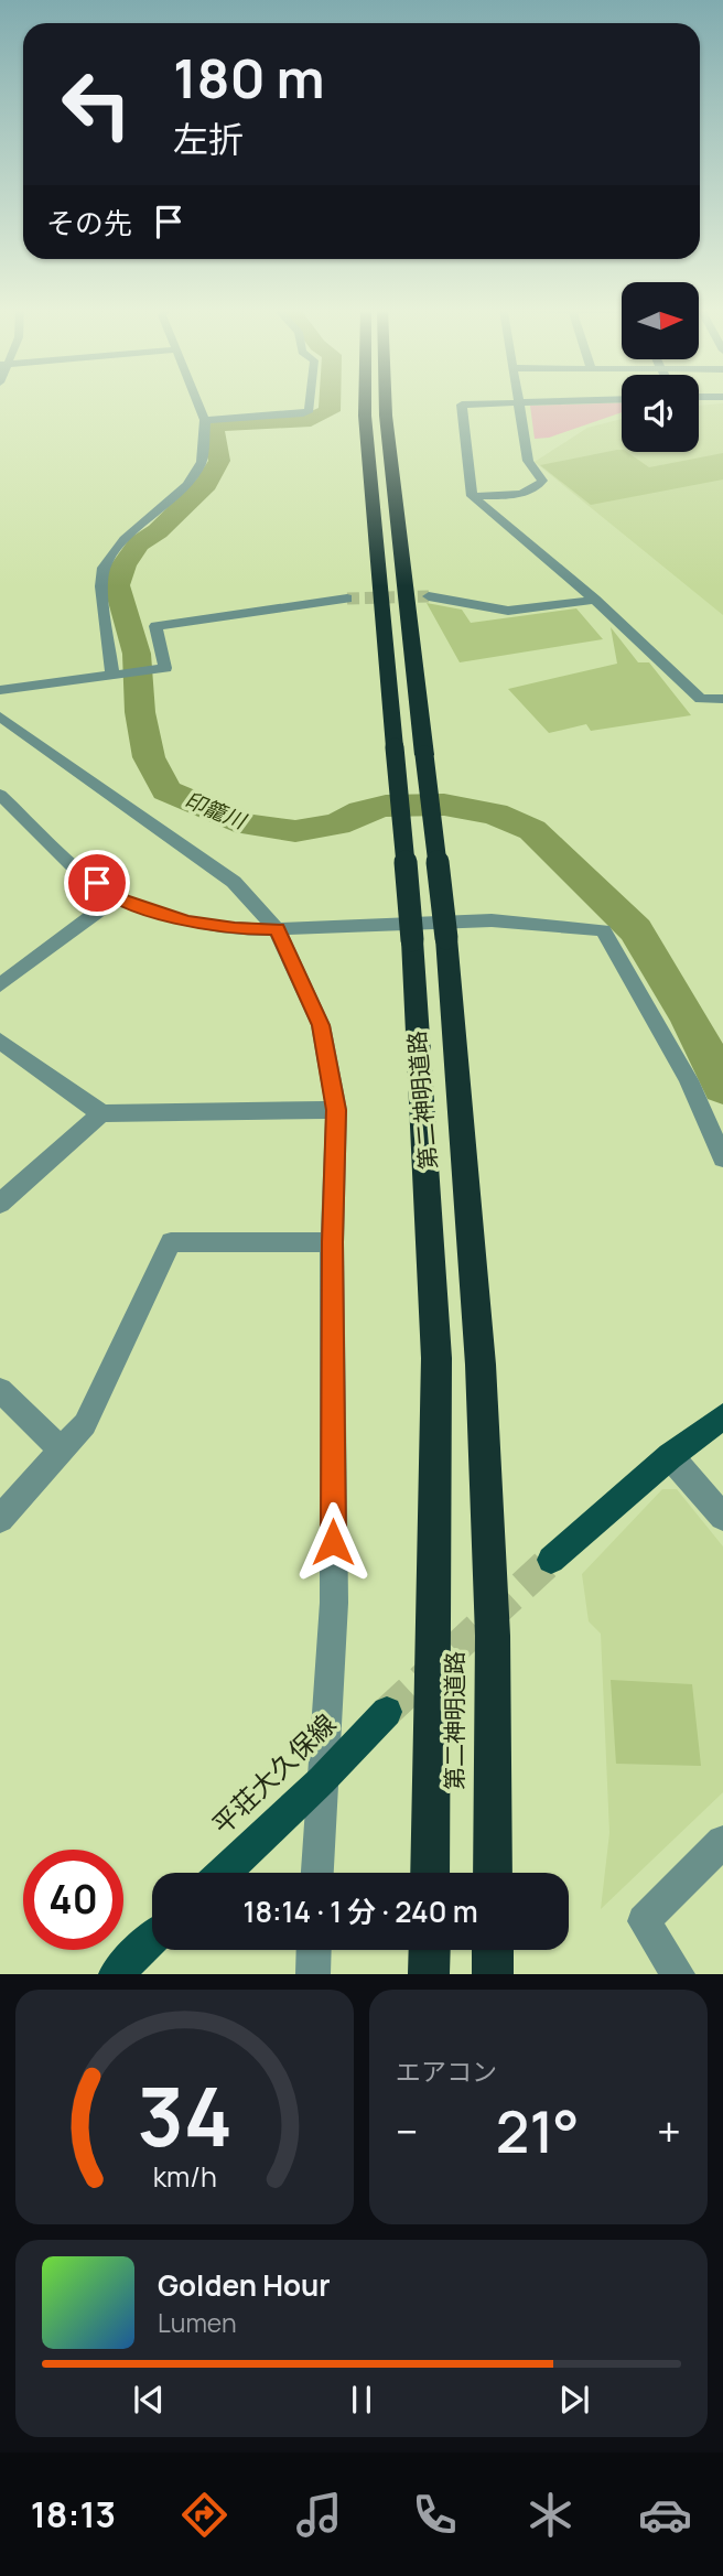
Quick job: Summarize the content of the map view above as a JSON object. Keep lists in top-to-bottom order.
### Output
{
  "streets": {
    "highway": ["第二神明道路"],
    "main road": ["平荘大久保線"]
  },
  "water": ["印籠川"],
  "north": "right",
  "page": {
    "turn": ["180 m", "左折"],
    "then": "その先",
    "limit": "40",
    "trip": "18:14 · 1 分 · 240 m",
    "tile": "エアコン",
    "heat": ["−", "21°", "+"],
    "song": ["Golden Hour", "Lumen"],
    "tabs": "18:13",
    "gauge": ["34", "km/h"]
  }
}
